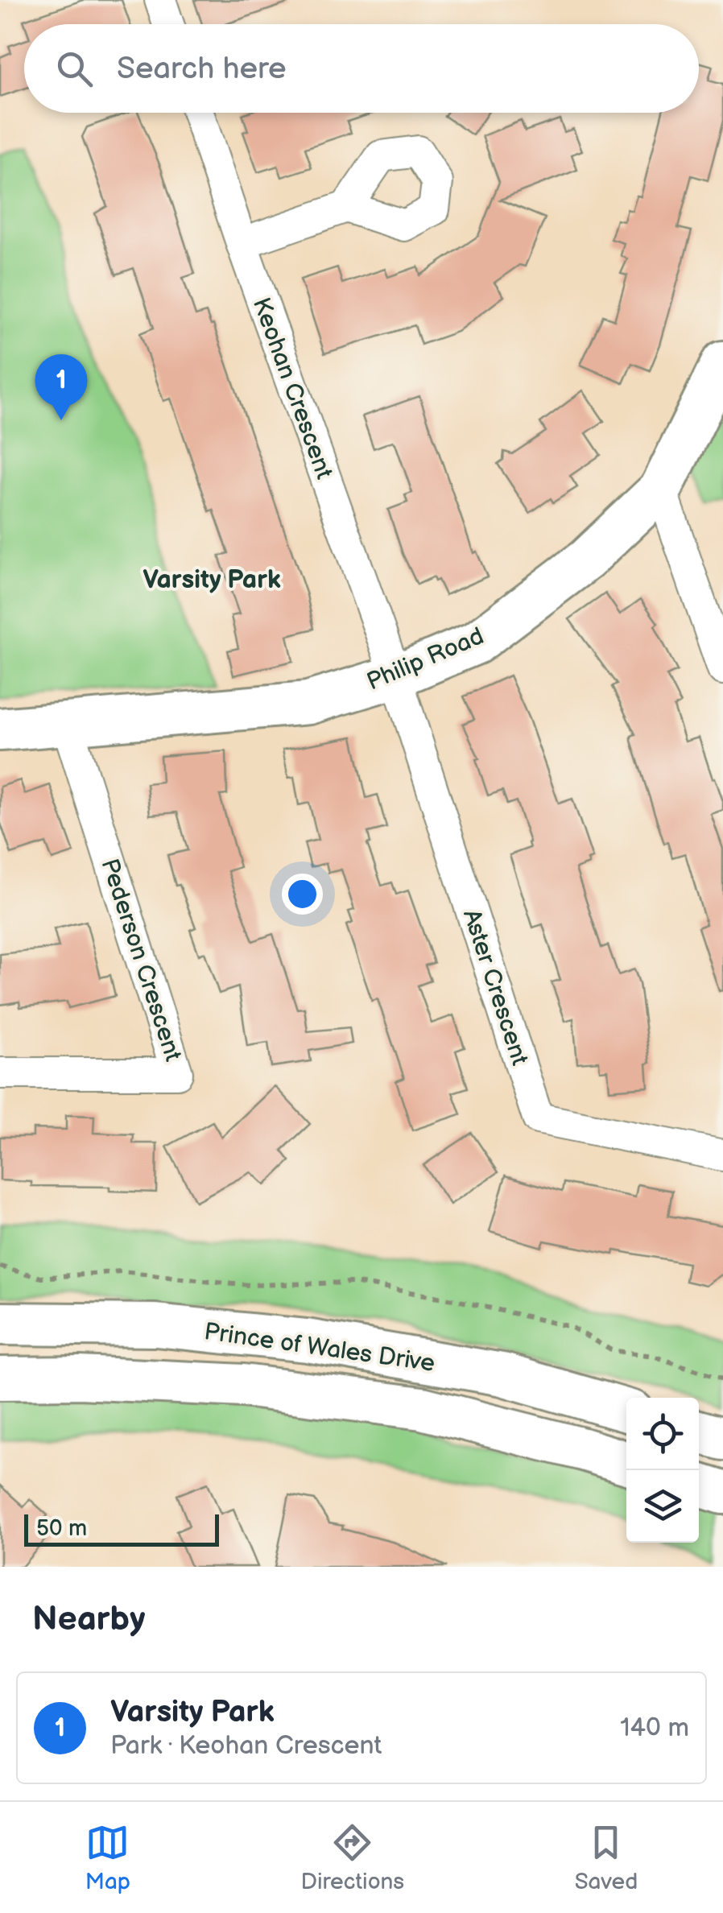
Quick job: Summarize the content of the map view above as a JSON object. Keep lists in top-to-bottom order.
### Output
{
  "streets": {
    "main road": ["Philip Road", "Prince of Wales Drive"],
    "street": ["Keohan Crescent", "Pederson Crescent", "Aster Crescent"]
  },
  "crossings": [
    ["Keohan Crescent", "Philip Road"],
    ["Keohan Crescent", "Aster Crescent"],
    ["Philip Road", "Pederson Crescent"],
    ["Philip Road", "Aster Crescent"]
  ],
  "districts": ["Varsity Park"],
  "scale_bar": "50 m",
  "page": {
    "search": "Search here",
    "pins": "1",
    "scale": "50 m",
    "heading": "Nearby",
    "list": [
      {
        "mark": "1",
        "name": "Varsity Park",
        "note": "Park · Keohan Crescent",
        "value": "140 m"
      }
    ],
    "nav": ["Map", "Directions", "Saved"]
  }
}
